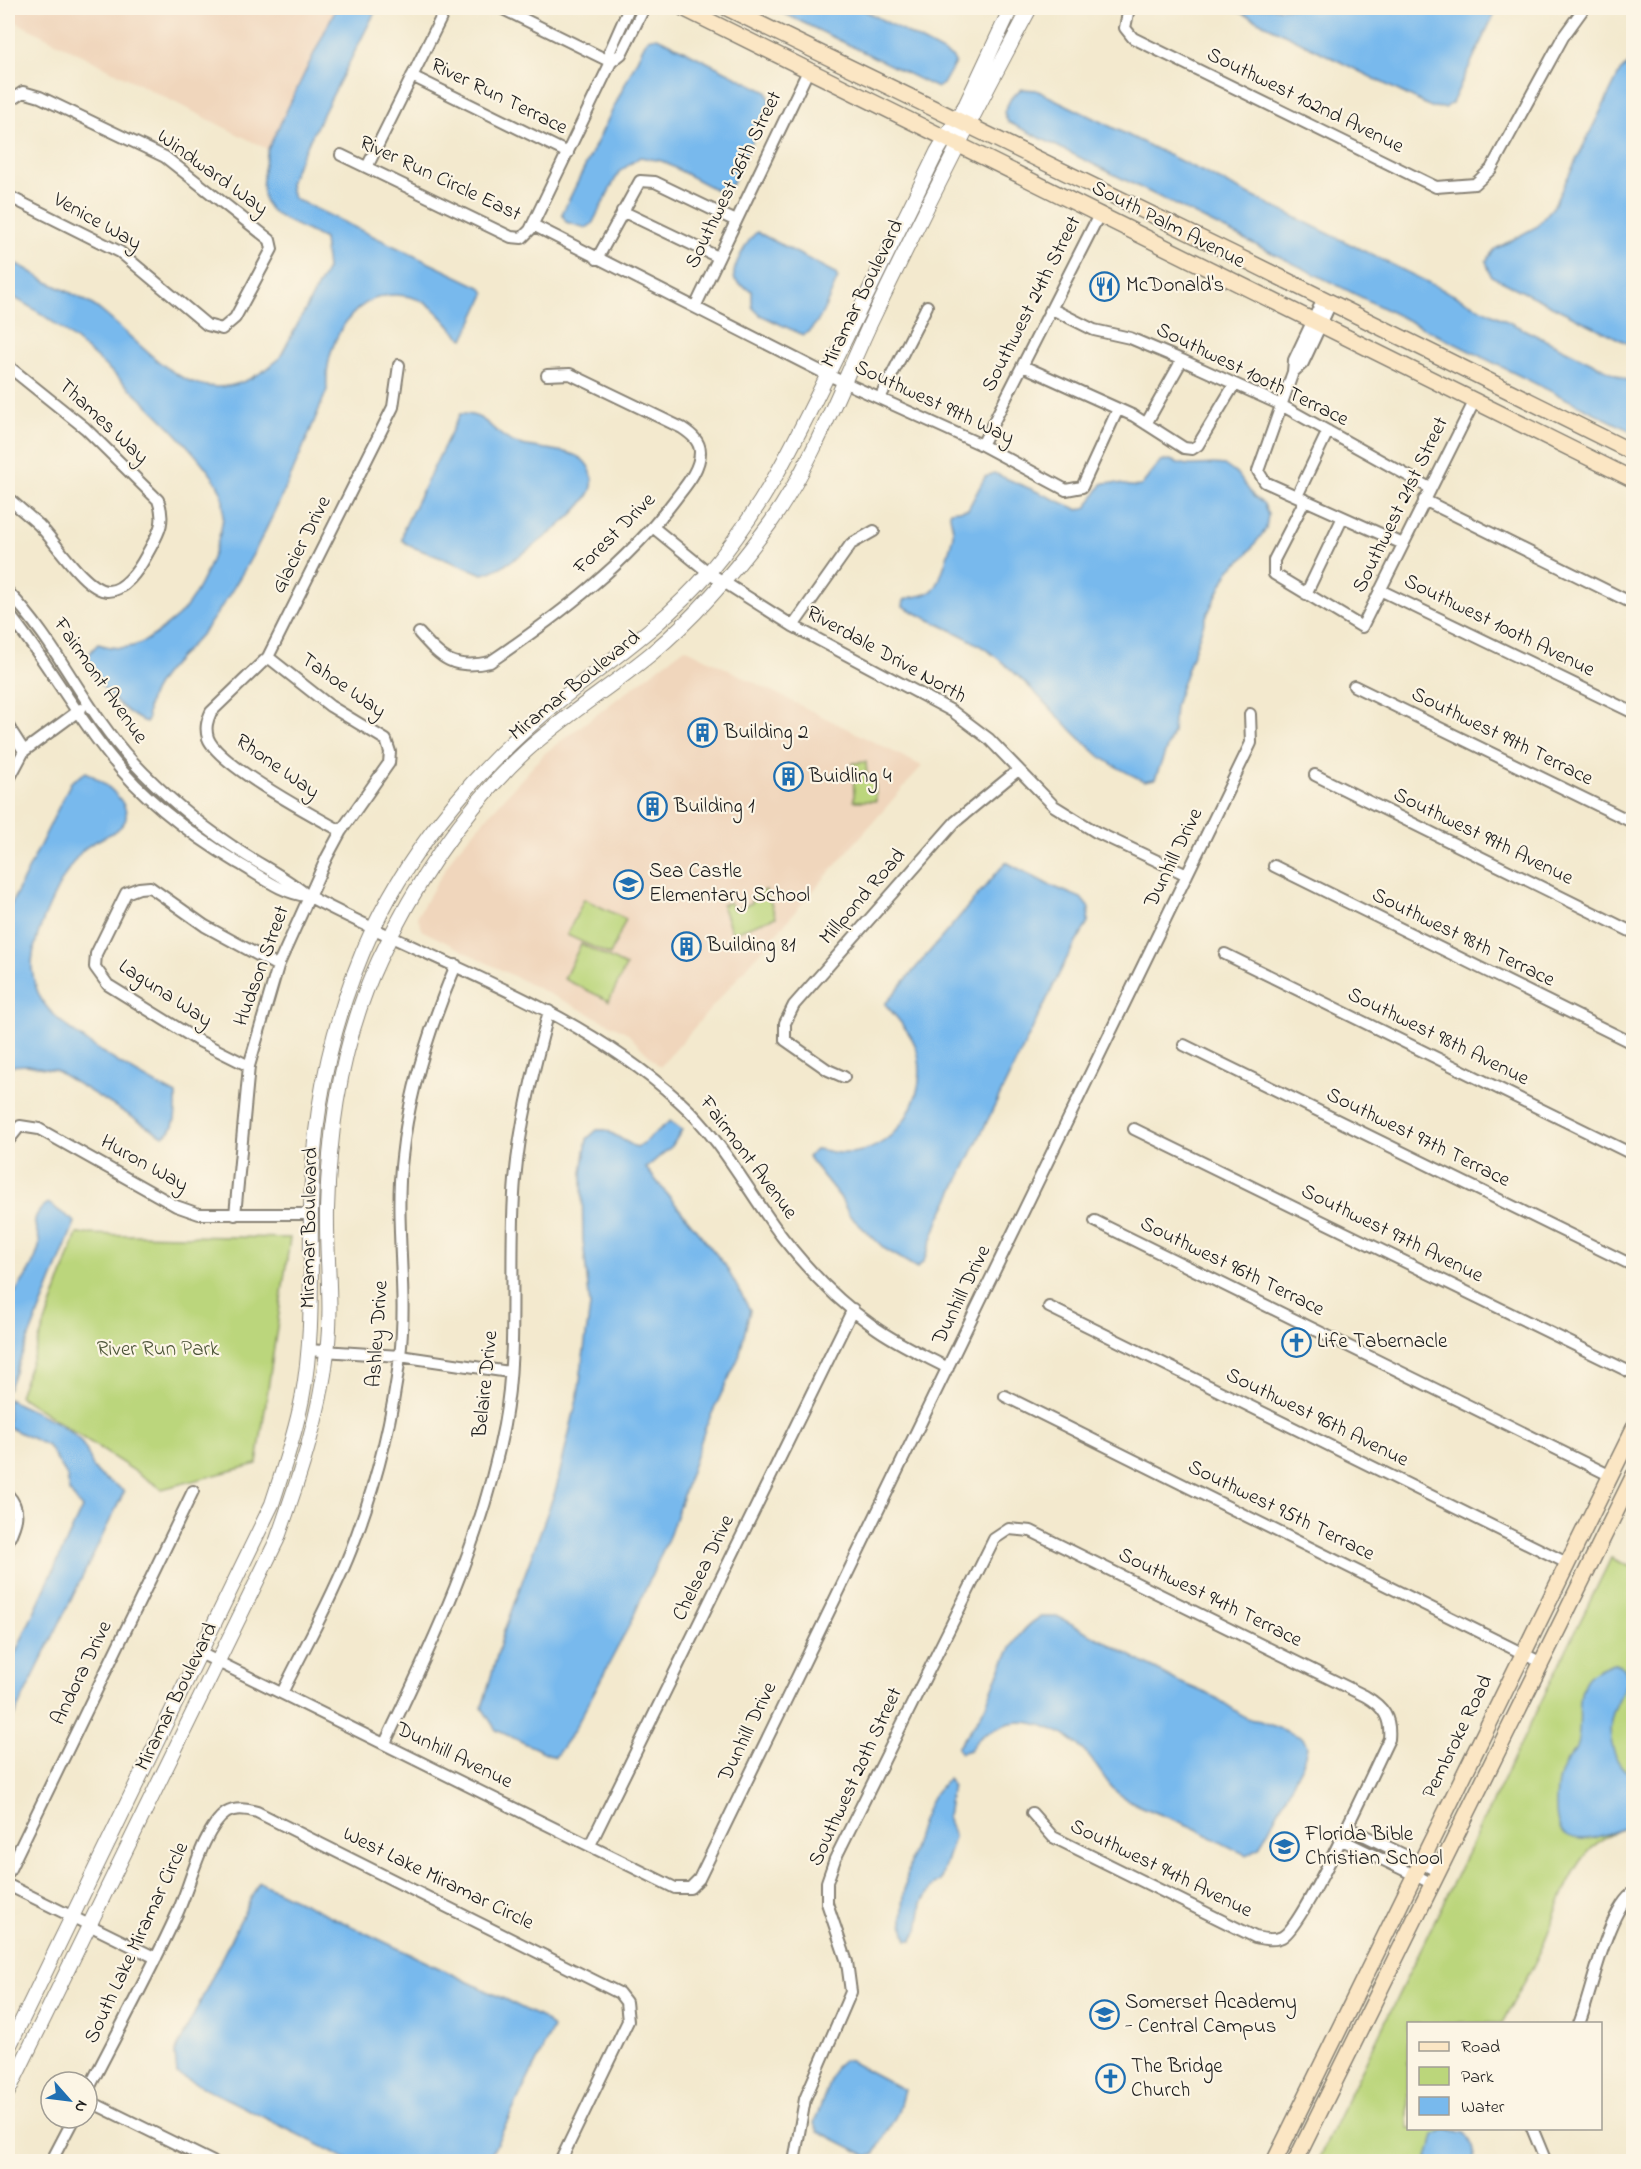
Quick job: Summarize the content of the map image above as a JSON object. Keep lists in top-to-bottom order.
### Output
{
  "streets": {
    "main road": ["South Palm Avenue", "Pembroke Road"],
    "street": [
      "River Run Terrace",
      "Southwest 102nd Avenue",
      "Windward Way",
      "River Run Circle East",
      "Southwest 26th Street",
      "Venice Way",
      "Miramar Boulevard",
      "Southwest 24th Street",
      "Southwest 100th Terrace",
      "Southwest 99th Way",
      "Thames Way",
      "Southwest 21st Street",
      "Forest Drive",
      "Glacier Drive",
      "Southwest 100th Avenue",
      "Riverdale Drive North",
      "Fairmont Avenue",
      "Tahoe Way",
      "Southwest 99th Terrace",
      "Rhone Way",
      "Southwest 99th Avenue",
      "Dunhill Drive",
      "Millpond Road",
      "Southwest 98th Terrace",
      "Hudson Street",
      "Laguna Way",
      "Southwest 98th Avenue",
      "Southwest 97th Terrace",
      "Huron Way",
      "Southwest 97th Avenue",
      "Southwest 96th Terrace",
      "Ashley Drive",
      "Belaire Drive",
      "Southwest 96th Avenue",
      "Southwest 95th Terrace",
      "Chelsea Drive",
      "Southwest 94th Terrace",
      "Andora Drive",
      "Dunhill Avenue",
      "Southwest 20th Street",
      "Southwest 94th Avenue",
      "West Lake Miramar Circle",
      "South Lake Miramar Circle"
    ]
  },
  "crossings": [
    ["Windward Way", "Venice Way"],
    ["River Run Circle East", "Southwest 99th Way"],
    ["Southwest 26th Street", "South Palm Avenue"],
    ["Southwest 26th Street", "Southwest 99th Way"],
    ["South Palm Avenue", "Miramar Boulevard"],
    ["South Palm Avenue", "Southwest 24th Street"],
    ["South Palm Avenue", "Southwest 21st Street"],
    ["Miramar Boulevard", "Southwest 99th Way"],
    ["Miramar Boulevard", "Riverdale Drive North"],
    ["Miramar Boulevard", "Fairmont Avenue"],
    ["Miramar Boulevard", "Huron Way"],
    ["Miramar Boulevard", "Dunhill Avenue"],
    ["Southwest 24th Street", "Southwest 100th Terrace"],
    ["Southwest 24th Street", "Southwest 99th Way"],
    ["Southwest 100th Terrace", "Southwest 21st Street"],
    ["Southwest 21st Street", "Southwest 100th Avenue"],
    ["Forest Drive", "Riverdale Drive North"],
    ["Glacier Drive", "Tahoe Way"],
    ["Glacier Drive", "Rhone Way"],
    ["Riverdale Drive North", "Dunhill Drive"],
    ["Riverdale Drive North", "Millpond Road"],
    ["Fairmont Avenue", "Dunhill Drive"],
    ["Fairmont Avenue", "Hudson Street"],
    ["Fairmont Avenue", "Ashley Drive"],
    ["Fairmont Avenue", "Belaire Drive"],
    ["Fairmont Avenue", "Chelsea Drive"],
    ["Tahoe Way", "Hudson Street"],
    ["Rhone Way", "Hudson Street"],
    ["Dunhill Drive", "Dunhill Avenue"],
    ["Hudson Street", "Laguna Way"],
    ["Hudson Street", "Huron Way"],
    ["Southwest 96th Terrace", "Pembroke Road"],
    ["Ashley Drive", "Dunhill Avenue"],
    ["Belaire Drive", "Dunhill Avenue"],
    ["Southwest 96th Avenue", "Pembroke Road"],
    ["Southwest 95th Terrace", "Pembroke Road"],
    ["Chelsea Drive", "Dunhill Avenue"],
    ["Southwest 94th Terrace", "Southwest 20th Street"],
    ["West Lake Miramar Circle", "South Lake Miramar Circle"]
  ],
  "parks": ["River Run Park"],
  "places": {
    "restaurant": ["McDonald's"],
    "building": [
      "Building 2",
      "Buidling 4",
      "Building 1",
      "Building 81"
    ],
    "school or university": ["Sea Castle Elementary School", "Florida Bible Christian School", "Somerset Academy - Central Campus"],
    "church": ["Life Tabernacle", "The Bridge Church"]
  },
  "legend": ["Road", "Park", "Water"],
  "north": "bottom right"
}
